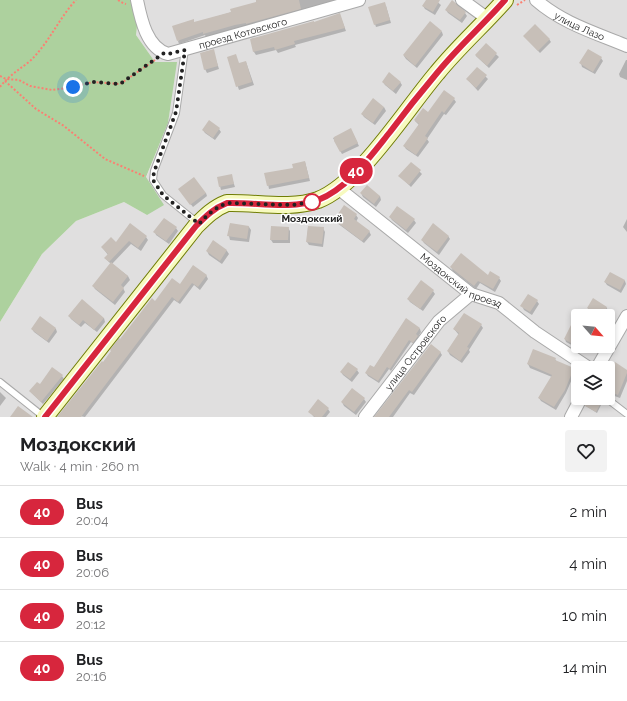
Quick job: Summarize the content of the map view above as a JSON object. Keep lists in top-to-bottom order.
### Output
{
  "streets": {
    "street": [
      "улица Лазо",
      "проезд Котовского",
      "Моздокский проезд",
      "улица Островского"
    ]
  },
  "crossings": [
    ["Моздокский проезд", "улица Островского"]
  ],
  "places": ["Моздокский"],
  "lines": ["bus line 40"],
  "north": "bottom right",
  "page": {
    "on_map": "40",
    "heading": ["Моздокский", "Walk · 4 min · 260 m"],
    "list": [
      {
        "mark": "40",
        "name": "Bus",
        "note": "20:04",
        "value": "2 min"
      },
      {
        "mark": "40",
        "name": "Bus",
        "note": "20:06",
        "value": "4 min"
      },
      {
        "mark": "40",
        "name": "Bus",
        "note": "20:12",
        "value": "10 min"
      },
      {
        "mark": "40",
        "name": "Bus",
        "note": "20:16",
        "value": "14 min"
      }
    ]
  }
}
